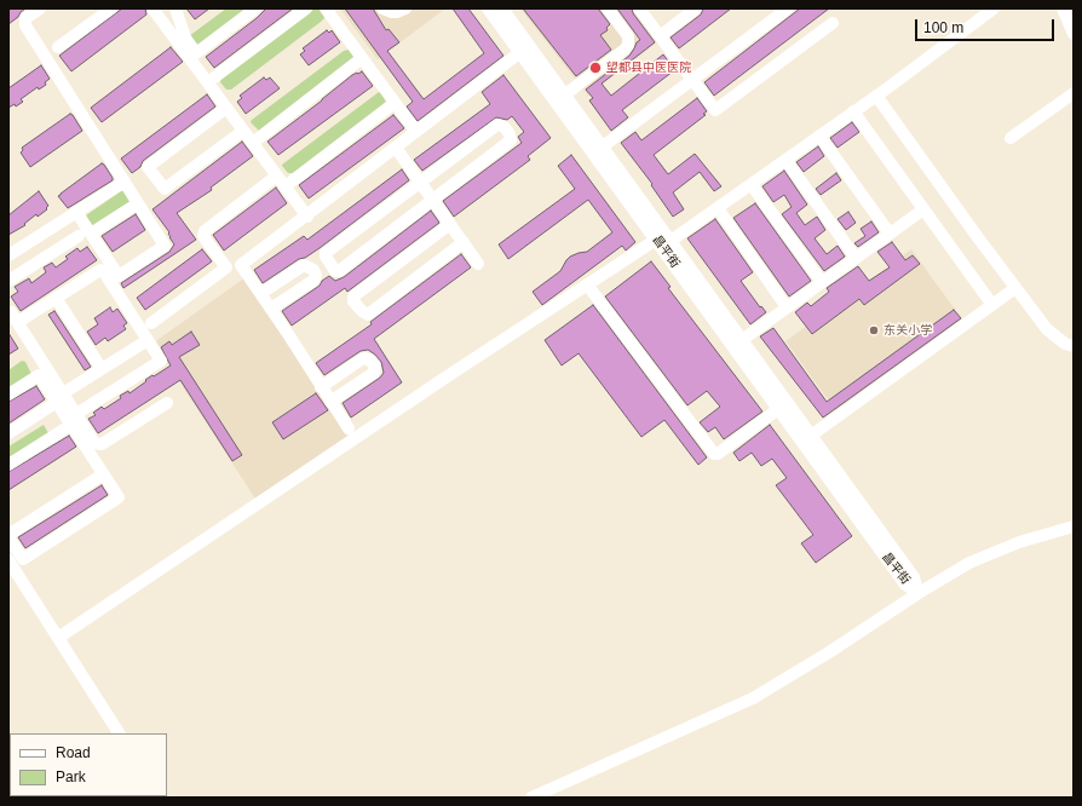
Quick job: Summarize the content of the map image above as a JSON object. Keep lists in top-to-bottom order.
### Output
{
  "streets": {
    "street": ["昌平街"]
  },
  "places": ["望都县中医医院", "东关小学"],
  "legend": ["Road", "Park"],
  "scale_bar": "100 m"
}
